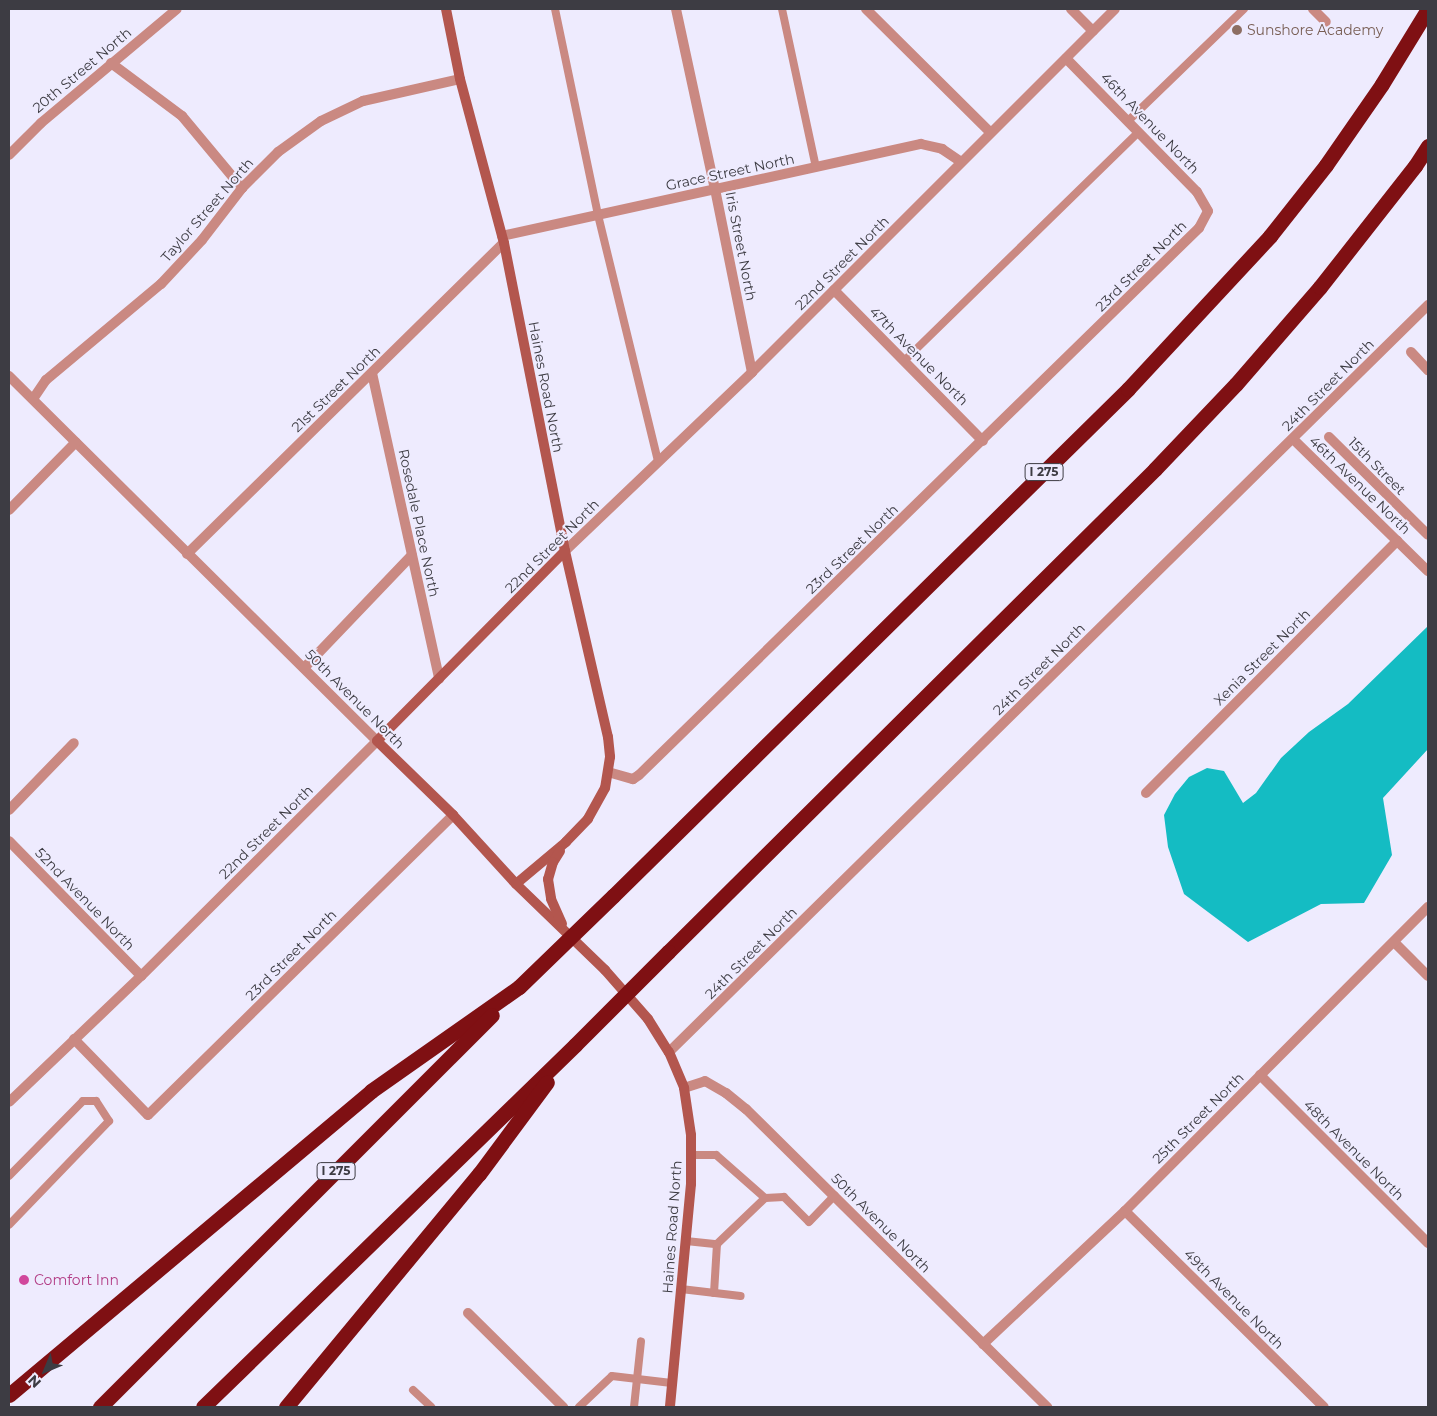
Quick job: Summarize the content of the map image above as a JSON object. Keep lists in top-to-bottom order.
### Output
{
  "streets": {
    "highway": ["I 275"],
    "street": [
      "20th Street North",
      "46th Avenue North",
      "Grace Street North",
      "Taylor Street North",
      "Iris Street North",
      "22nd Street North",
      "23rd Street North",
      "47th Avenue North",
      "24th Street North",
      "Haines Road North",
      "21st Street North",
      "15th Street",
      "Rosedale Place North",
      "Xenia Street North",
      "50th Avenue North",
      "52nd Avenue North",
      "25th Street North",
      "48th Avenue North",
      "49th Avenue North"
    ]
  },
  "crossings": [
    ["46th Avenue North", "22nd Street North"],
    ["46th Avenue North", "23rd Street North"],
    ["46th Avenue North", "24th Street North"],
    ["46th Avenue North", "Xenia Street North"],
    ["Grace Street North", "Iris Street North"],
    ["Grace Street North", "22nd Street North"],
    ["Grace Street North", "Haines Road North"],
    ["Grace Street North", "21st Street North"],
    ["Taylor Street North", "Haines Road North"],
    ["Taylor Street North", "50th Avenue North"],
    ["Iris Street North", "22nd Street North"],
    ["22nd Street North", "23rd Street North"],
    ["22nd Street North", "47th Avenue North"],
    ["22nd Street North", "Haines Road North"],
    ["22nd Street North", "Rosedale Place North"],
    ["22nd Street North", "50th Avenue North"],
    ["22nd Street North", "52nd Avenue North"],
    ["23rd Street North", "47th Avenue North"],
    ["23rd Street North", "Haines Road North"],
    ["23rd Street North", "50th Avenue North"],
    ["24th Street North", "Haines Road North"],
    ["24th Street North", "50th Avenue North"],
    ["Haines Road North", "21st Street North"],
    ["Haines Road North", "50th Avenue North"],
    ["21st Street North", "Rosedale Place North"],
    ["21st Street North", "50th Avenue North"],
    ["50th Avenue North", "25th Street North"],
    ["25th Street North", "48th Avenue North"],
    ["25th Street North", "49th Avenue North"]
  ],
  "places": ["Sunshore Academy", "Comfort Inn"],
  "north": "bottom left"
}
